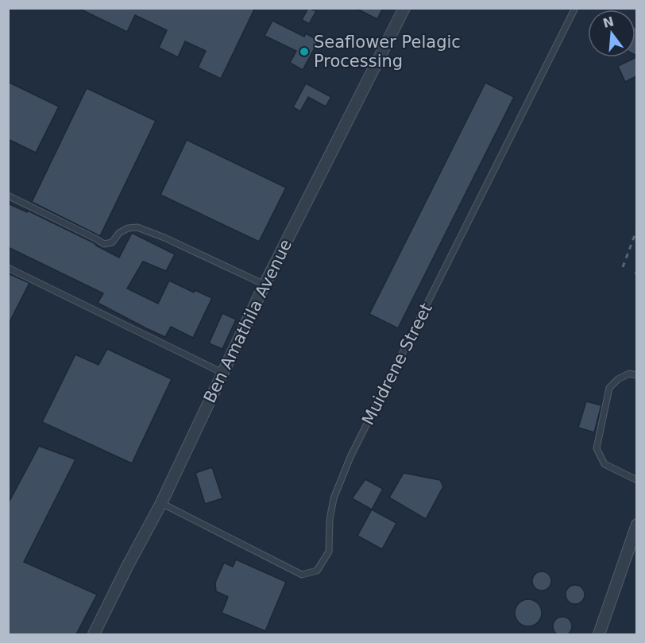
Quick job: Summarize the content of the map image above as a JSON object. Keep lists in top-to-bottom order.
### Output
{
  "streets": {
    "street": ["Ben Amathila Avenue"],
    "lane": ["Muidrene Street"]
  },
  "crossings": [
    ["Ben Amathila Avenue", "Muidrene Street"]
  ],
  "places": ["Seaflower Pelagic Processing"],
  "north": "top"
}
